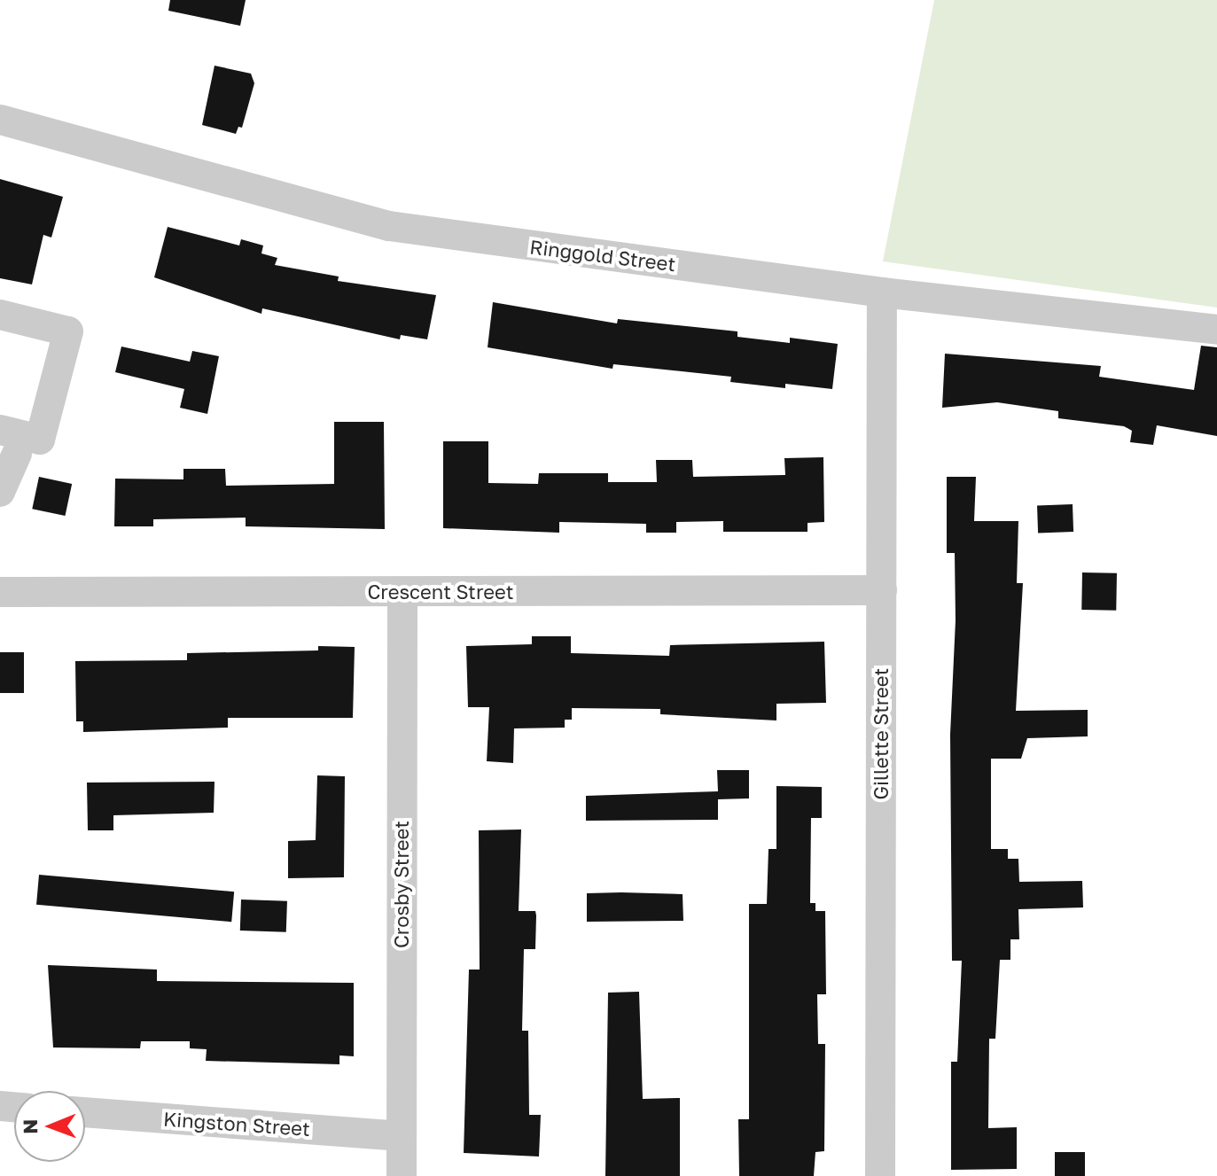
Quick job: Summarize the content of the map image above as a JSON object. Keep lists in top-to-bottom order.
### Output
{
  "streets": {
    "street": [
      "Ringgold Street",
      "Crescent Street",
      "Gillette Street",
      "Crosby Street",
      "Kingston Street"
    ]
  },
  "crossings": [
    ["Ringgold Street", "Gillette Street"],
    ["Crescent Street", "Gillette Street"],
    ["Crescent Street", "Crosby Street"],
    ["Crosby Street", "Kingston Street"]
  ],
  "north": "left"
}
